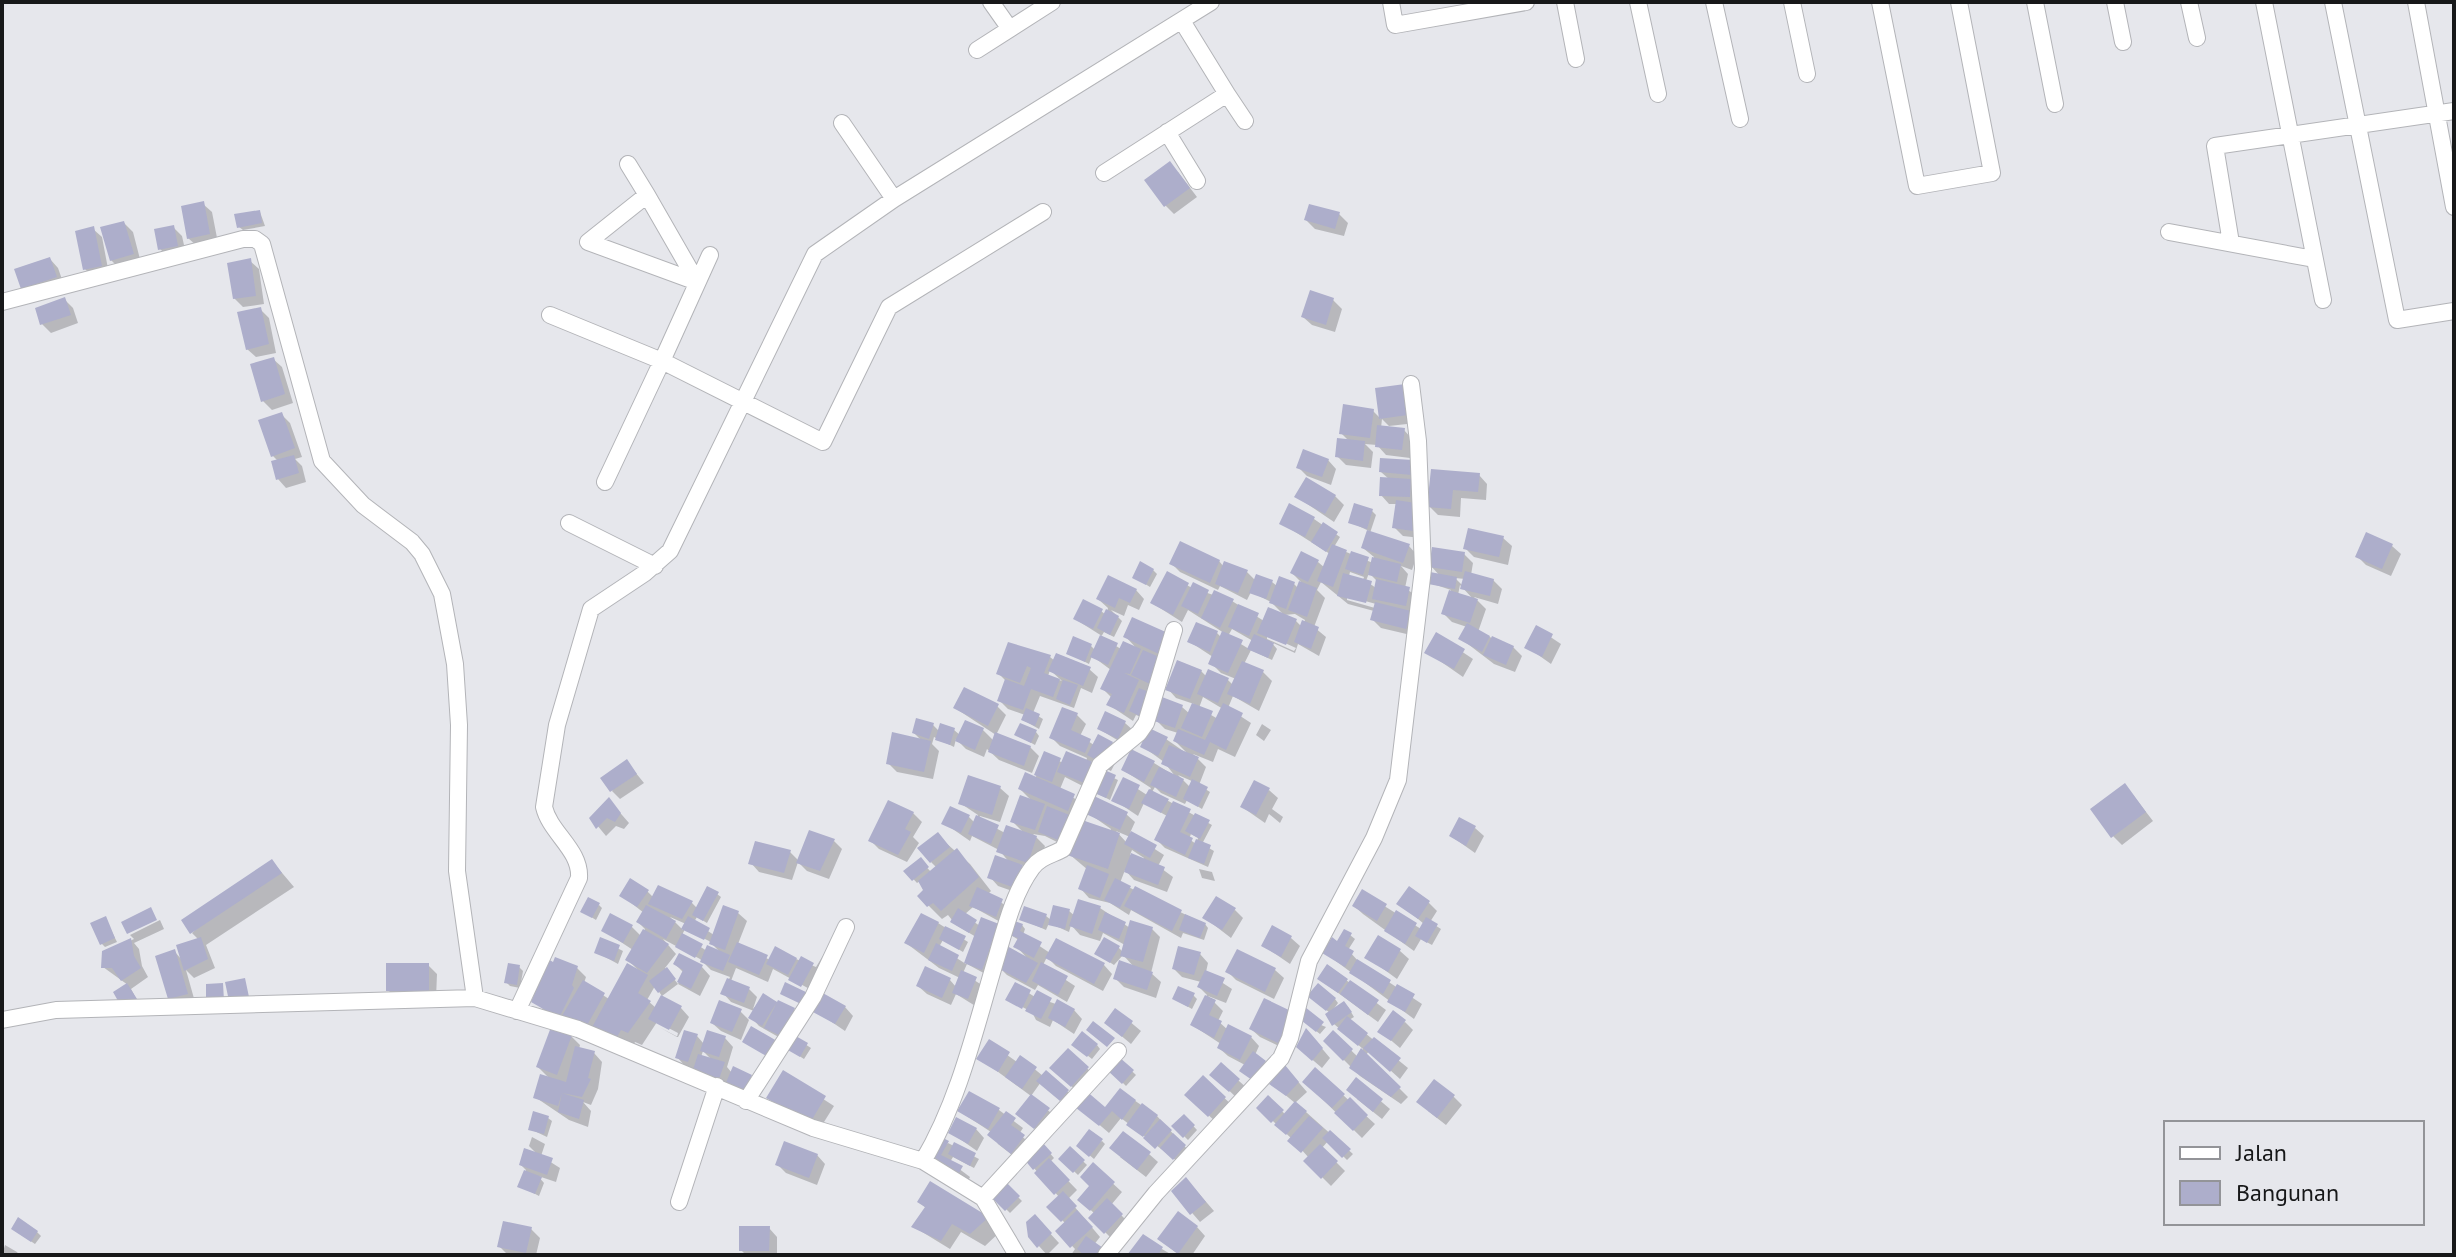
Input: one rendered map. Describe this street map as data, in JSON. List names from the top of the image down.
{
  "legend": ["Jalan", "Bangunan"]
}
